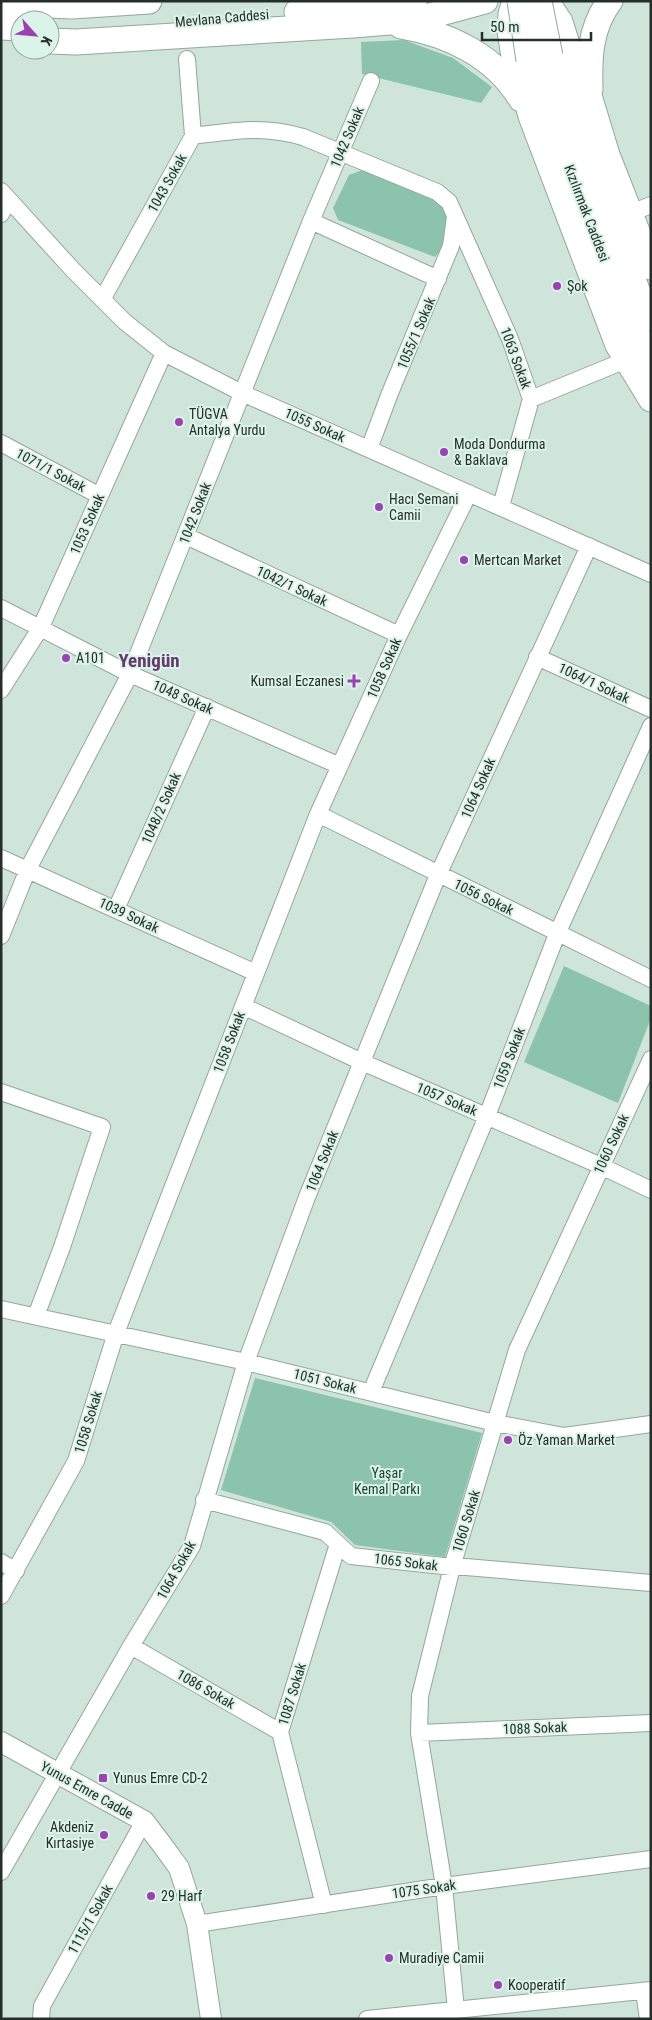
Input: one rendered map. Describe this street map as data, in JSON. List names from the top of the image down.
{
  "streets": {
    "main road": ["Mevlana Caddesi", "Kızılırmak Caddesi"],
    "street": [
      "1042 Sokak",
      "1043 Sokak",
      "1055/1 Sokak",
      "1063 Sokak",
      "1055 Sokak",
      "1071/1 Sokak",
      "1053 Sokak",
      "1042/1 Sokak",
      "1058 Sokak",
      "1064/1 Sokak",
      "1048 Sokak",
      "1064 Sokak",
      "1048/2 Sokak",
      "1056 Sokak",
      "1039 Sokak",
      "1059 Sokak",
      "1057 Sokak",
      "1060 Sokak",
      "1051 Sokak",
      "1065 Sokak",
      "1086 Sokak",
      "1087 Sokak",
      "1088 Sokak",
      "Yunus Emre Cadde",
      "1075 Sokak",
      "1115/1 Sokak"
    ]
  },
  "crossings": [
    ["1042 Sokak", "1063 Sokak"],
    ["1042 Sokak", "1055 Sokak"],
    ["1042 Sokak", "1042/1 Sokak"],
    ["1042 Sokak", "1048 Sokak"],
    ["1042 Sokak", "1039 Sokak"],
    ["1043 Sokak", "1063 Sokak"],
    ["1043 Sokak", "1055 Sokak"],
    ["1055/1 Sokak", "1063 Sokak"],
    ["1055/1 Sokak", "1055 Sokak"],
    ["1063 Sokak", "1055 Sokak"],
    ["1055 Sokak", "1053 Sokak"],
    ["1055 Sokak", "1058 Sokak"],
    ["1055 Sokak", "1064 Sokak"],
    ["1071/1 Sokak", "1053 Sokak"],
    ["1053 Sokak", "1048 Sokak"],
    ["1042/1 Sokak", "1058 Sokak"],
    ["1058 Sokak", "1048 Sokak"],
    ["1058 Sokak", "1056 Sokak"],
    ["1058 Sokak", "1039 Sokak"],
    ["1058 Sokak", "1057 Sokak"],
    ["1058 Sokak", "1051 Sokak"],
    ["1064/1 Sokak", "1064 Sokak"],
    ["1048 Sokak", "1048/2 Sokak"],
    ["1064 Sokak", "1056 Sokak"],
    ["1064 Sokak", "1057 Sokak"],
    ["1064 Sokak", "1051 Sokak"],
    ["1064 Sokak", "1065 Sokak"],
    ["1064 Sokak", "1086 Sokak"],
    ["1064 Sokak", "Yunus Emre Cadde"],
    ["1048/2 Sokak", "1039 Sokak"],
    ["1056 Sokak", "1059 Sokak"],
    ["1059 Sokak", "1057 Sokak"],
    ["1059 Sokak", "1051 Sokak"],
    ["1057 Sokak", "1060 Sokak"],
    ["1060 Sokak", "1051 Sokak"],
    ["1060 Sokak", "1065 Sokak"],
    ["1060 Sokak", "1088 Sokak"],
    ["1060 Sokak", "1075 Sokak"],
    ["1065 Sokak", "1087 Sokak"],
    ["1086 Sokak", "1087 Sokak"],
    ["1087 Sokak", "1075 Sokak"],
    ["Yunus Emre Cadde", "1075 Sokak"],
    ["Yunus Emre Cadde", "1115/1 Sokak"]
  ],
  "districts": ["Yenigün"],
  "parks": ["Yaşar Kemal Parkı"],
  "places": {
    "other": [
      "Şok",
      "TÜGVA Antalya Yurdu",
      "Moda Dondurma & Baklava",
      "Hacı Semani Camii",
      "Mertcan Market",
      "A101",
      "Öz Yaman Market",
      "Akdeniz Kırtasiye",
      "29 Harf",
      "Muradiye Camii",
      "Kooperatif"
    ],
    "health": ["Kumsal Eczanesi"],
    "transit": ["Yunus Emre CD-2"]
  },
  "scale_bar": "50 m",
  "north": "bottom right"
}
